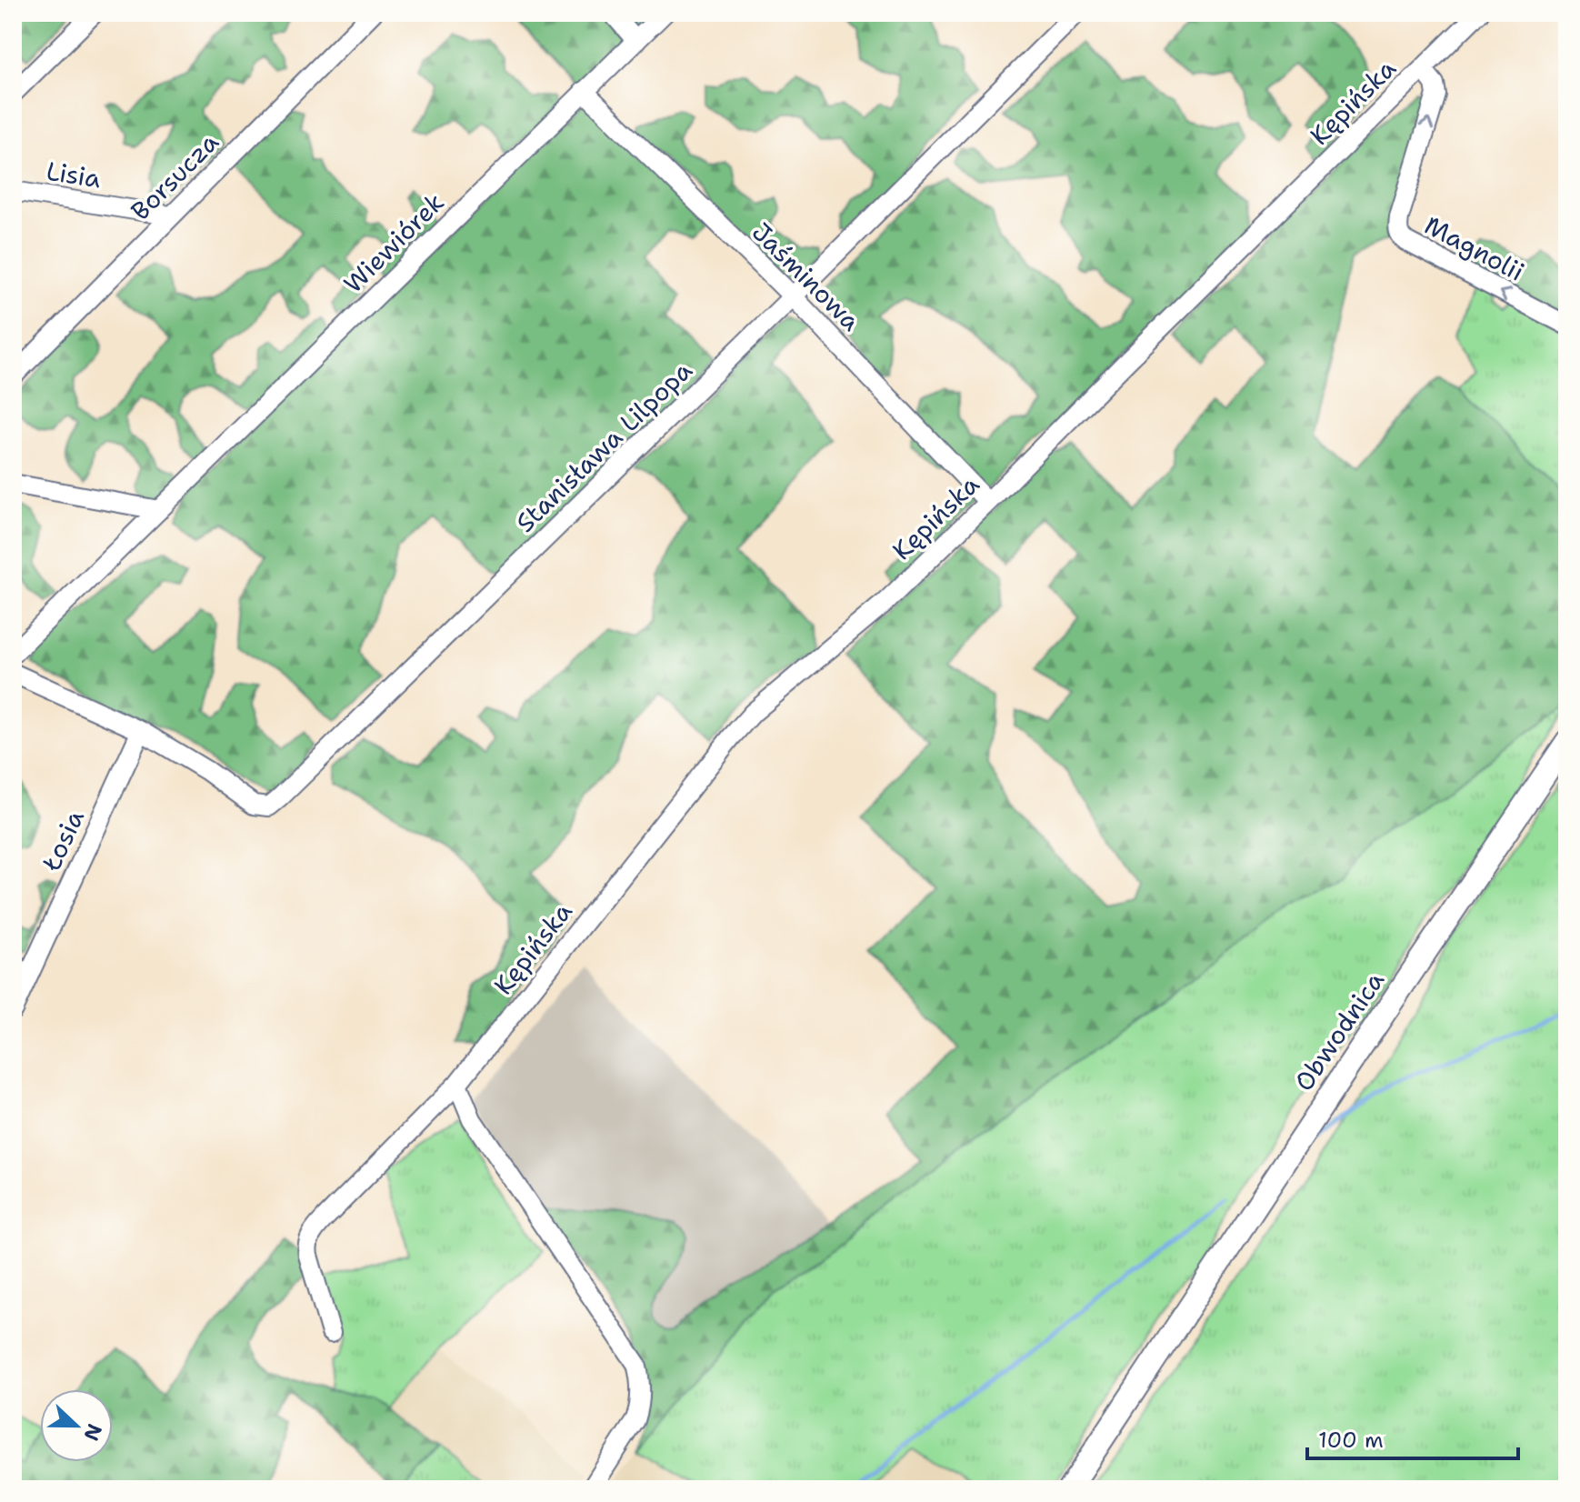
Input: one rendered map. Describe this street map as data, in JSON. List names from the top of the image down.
{
  "streets": {
    "main road": ["Obwodnica"],
    "street": [
      "Kępińska",
      "Lisia",
      "Borsucza",
      "Wiewiórek",
      "Magnolii",
      "Jaśminowa",
      "Stanisława Lilpopa",
      "Łosia"
    ]
  },
  "crossings": [
    ["Kępińska", "Magnolii"],
    ["Kępińska", "Jaśminowa"],
    ["Lisia", "Borsucza"],
    ["Wiewiórek", "Jaśminowa"],
    ["Jaśminowa", "Stanisława Lilpopa"],
    ["Stanisława Lilpopa", "Łosia"]
  ],
  "one_way": ["Magnolii"],
  "scale_bar": "100 m",
  "north": "right"
}
